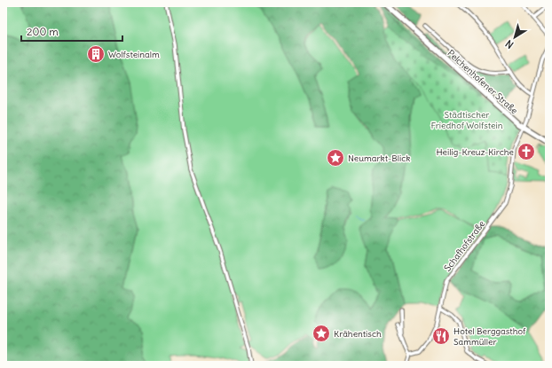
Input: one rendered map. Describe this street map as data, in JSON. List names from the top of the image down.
{
  "streets": {
    "main road": ["Pelchenhofener Straße"],
    "street": ["Schafhofstraße"]
  },
  "crossings": [
    ["Pelchenhofener Straße", "Schafhofstraße"]
  ],
  "parks": ["Städtischer Friedhof Wolfstein"],
  "places": {
    "building": ["Wolfsteinalm"],
    "church": ["Heilig-Kreuz-Kirche"],
    "place": ["Neumarkt-Blick", "Krähentisch"],
    "restaurant": ["Hotel Berggasthof Sammüller"]
  },
  "scale_bar": "200 m",
  "north": "bottom left"
}
